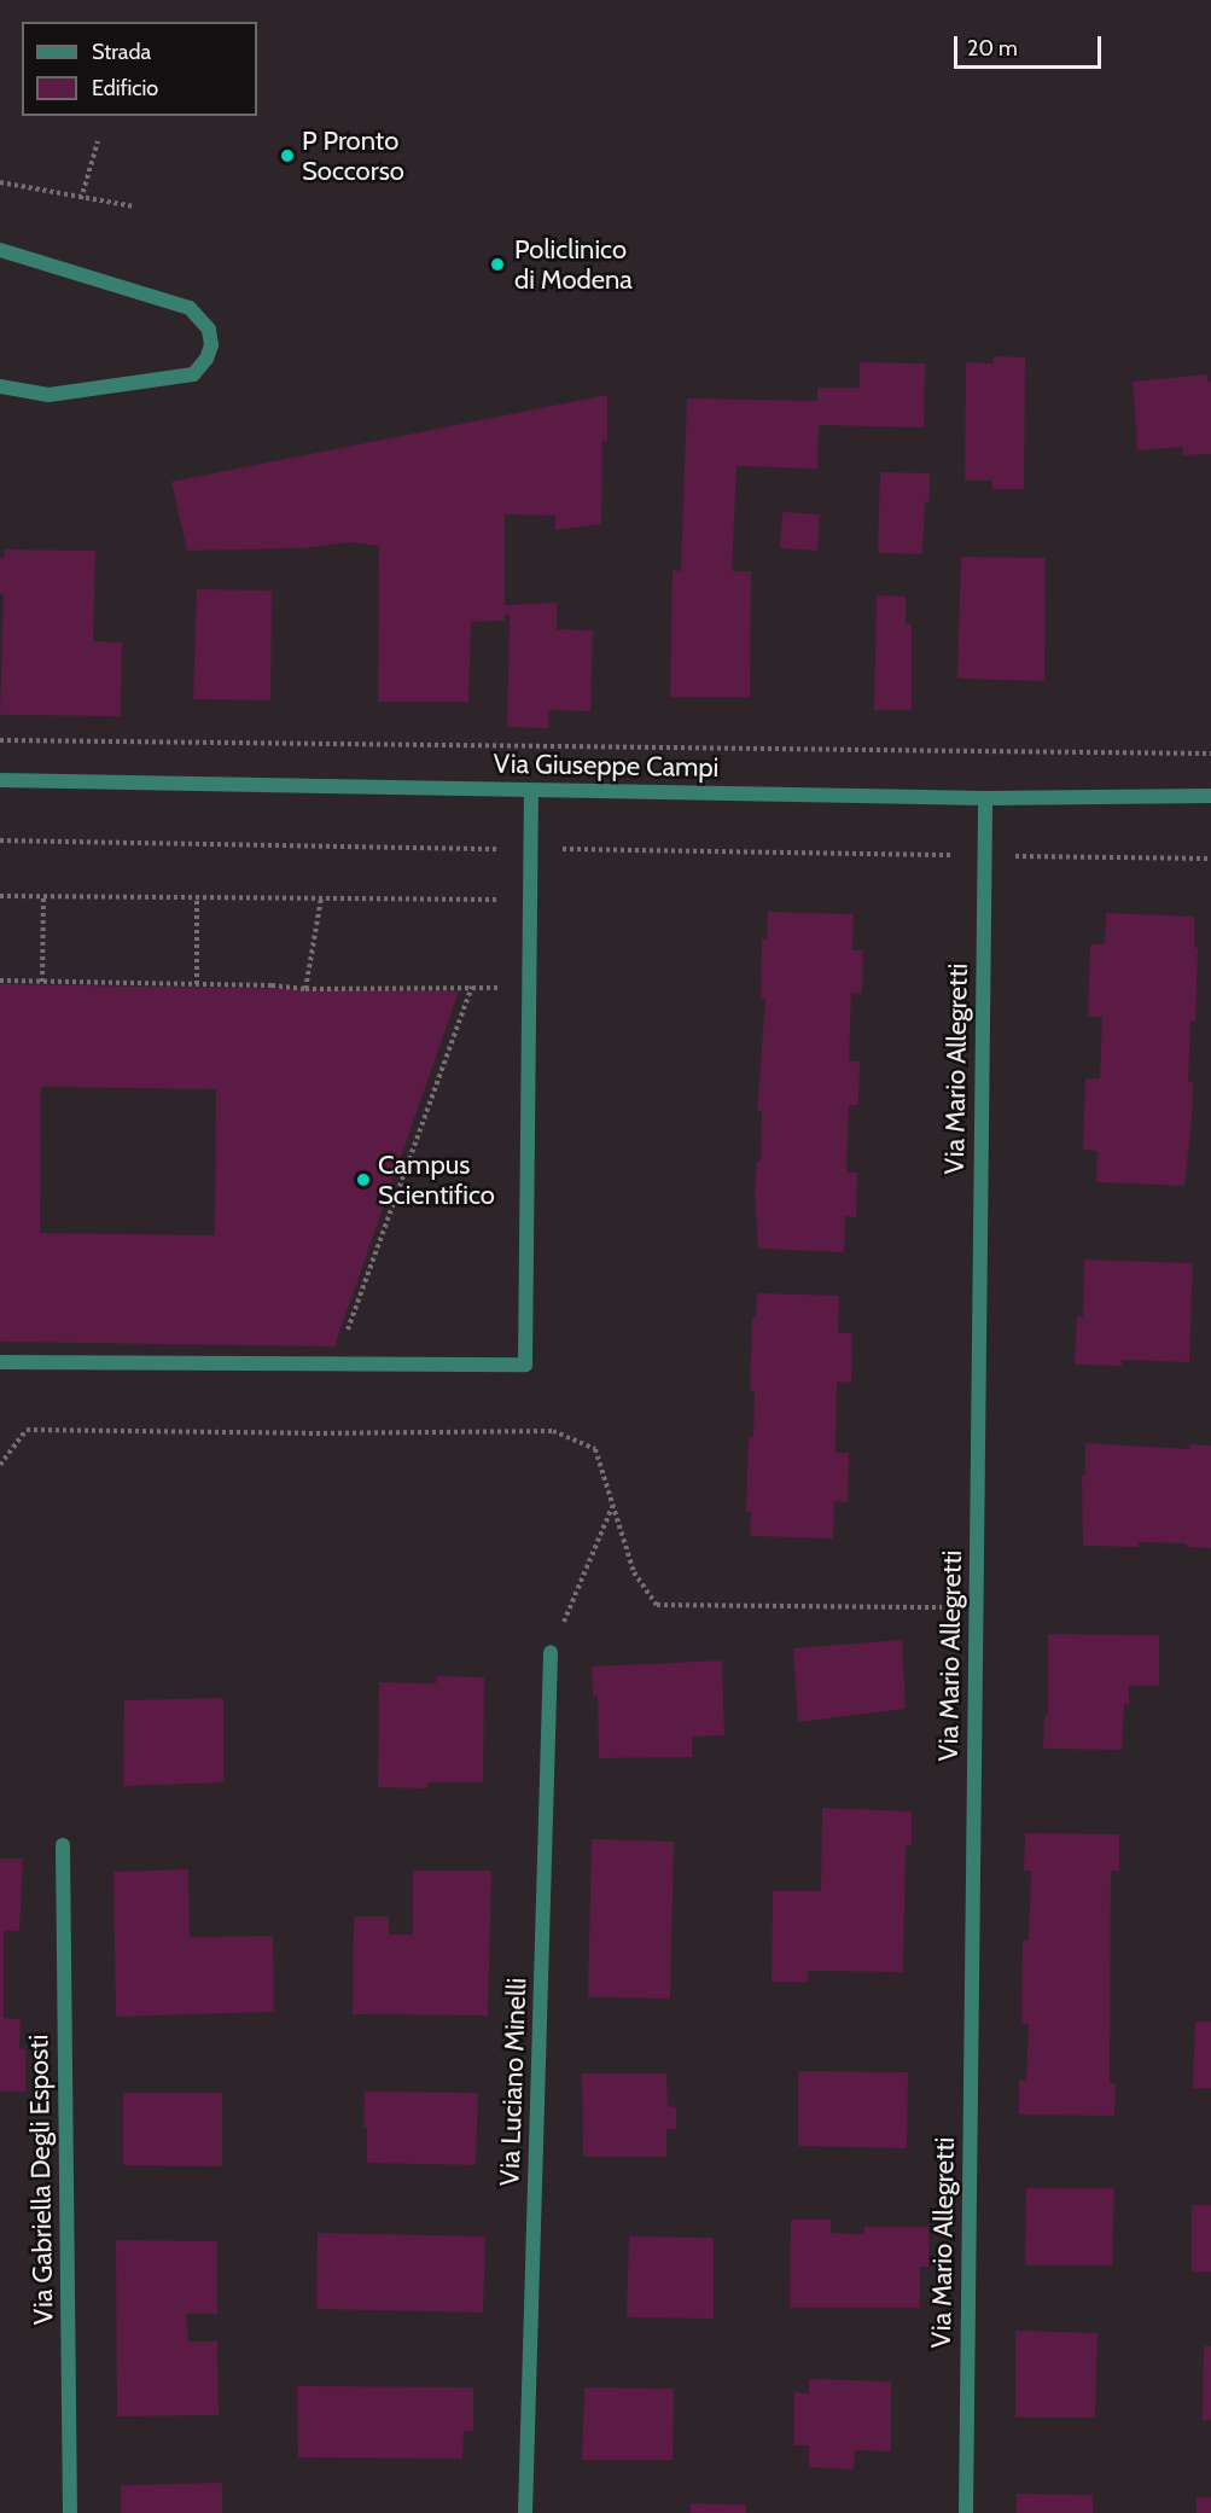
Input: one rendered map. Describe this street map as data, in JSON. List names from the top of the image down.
{
  "streets": {
    "street": [
      "Via Giuseppe Campi",
      "Via Mario Allegretti",
      "Via Luciano Minelli",
      "Via Gabriella Degli Esposti"
    ]
  },
  "crossings": [
    ["Via Giuseppe Campi", "Via Mario Allegretti"]
  ],
  "places": ["P Pronto Soccorso", "Policlinico di Modena", "Campus Scientifico"],
  "legend": ["Strada", "Edificio"],
  "scale_bar": "20 m"
}
